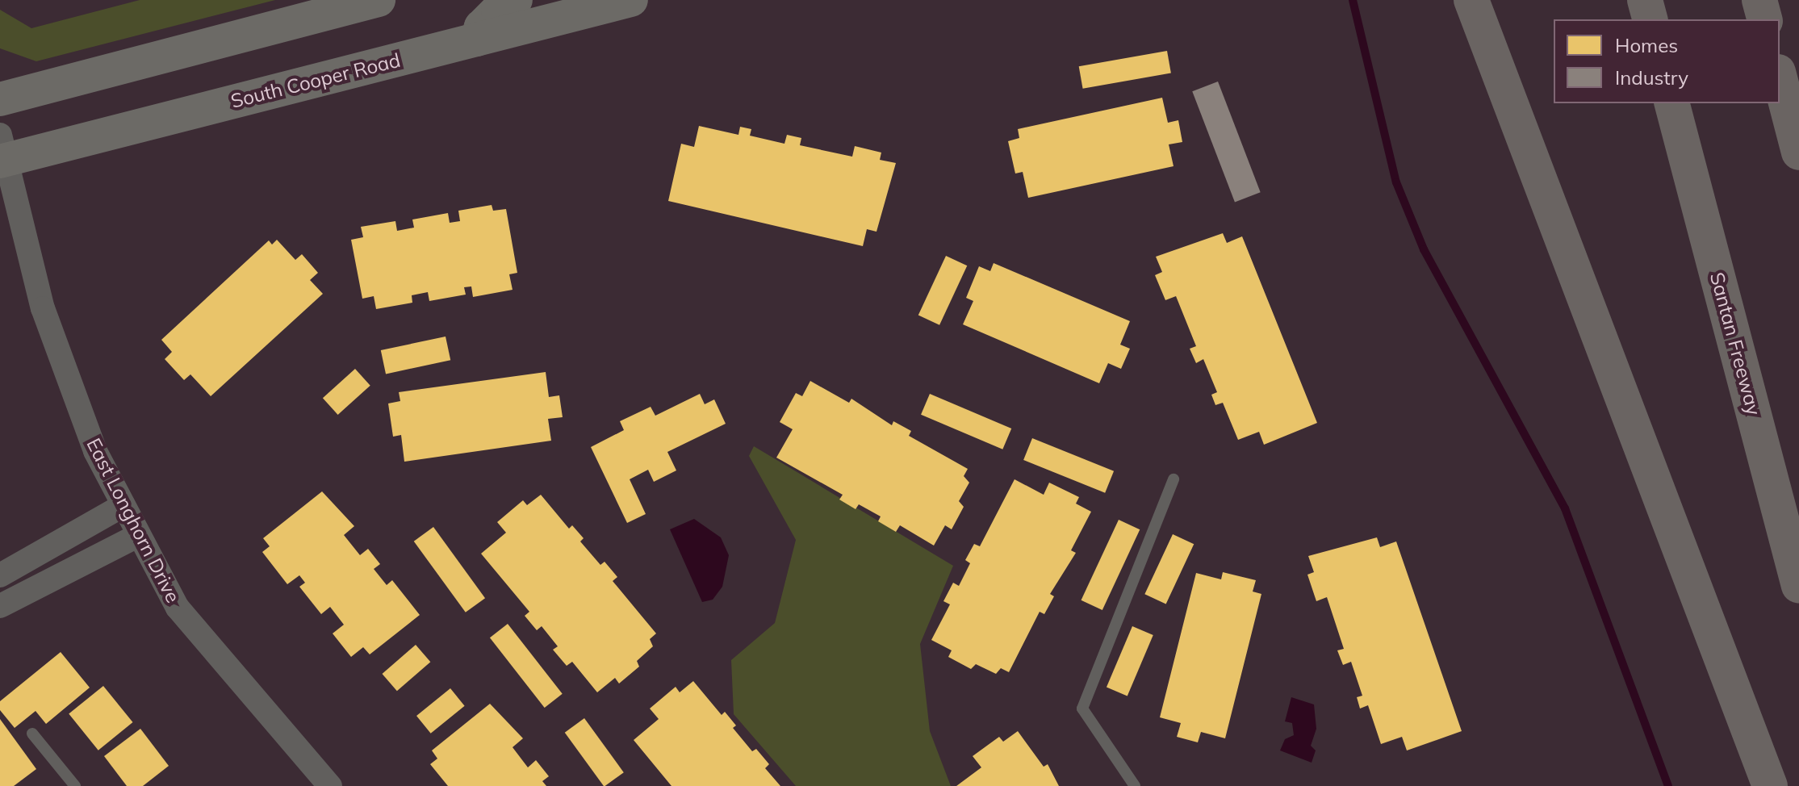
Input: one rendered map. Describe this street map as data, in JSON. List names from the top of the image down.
{
  "streets": {
    "highway": ["Santan Freeway"],
    "main road": ["South Cooper Road"],
    "street": ["East Longhorn Drive"]
  },
  "crossings": [
    ["South Cooper Road", "East Longhorn Drive"]
  ],
  "legend": ["Homes", "Industry"]
}
